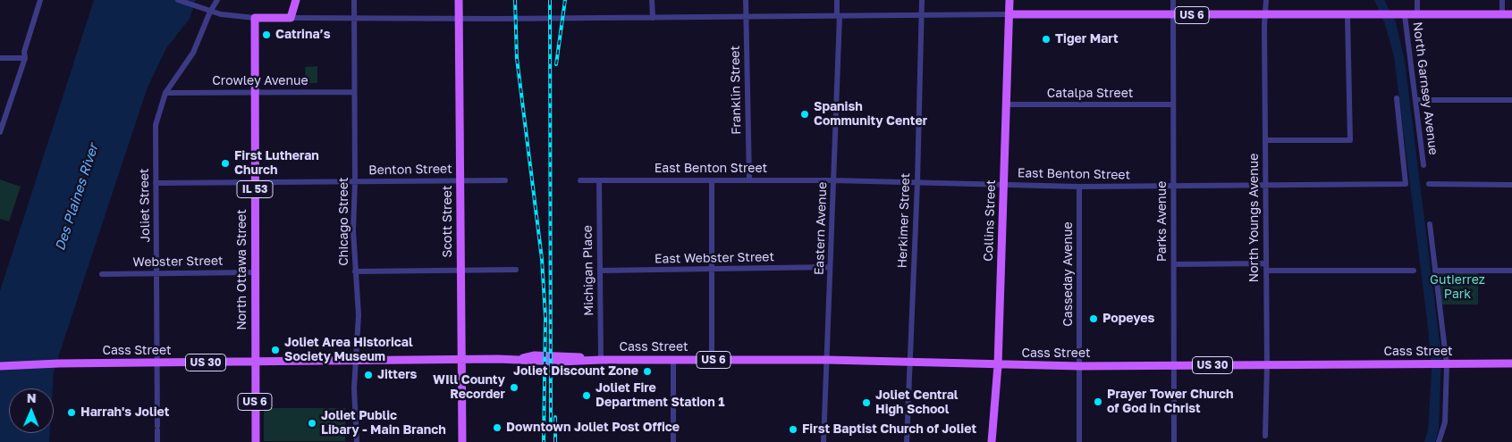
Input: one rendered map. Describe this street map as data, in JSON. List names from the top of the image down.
{
  "streets": {
    "main road": [
      "US 6",
      "IL 53",
      "Collins Street",
      "Scott Street",
      "North Ottawa Street",
      "Cass Street",
      "US 30"
    ],
    "street": [
      "Crowley Avenue",
      "North Garnsey Avenue",
      "Franklin Street",
      "Catalpa Street",
      "East Benton Street",
      "Benton Street",
      "Joliet Street",
      "North Youngs Avenue",
      "Herkimer Street",
      "Chicago Street",
      "Parks Avenue",
      "Eastern Avenue",
      "East Webster Street",
      "Webster Street",
      "Michigan Place",
      "Casseday Avenue"
    ]
  },
  "crossings": [
    ["US 6", "North Garnsey Avenue"],
    ["US 6", "North Youngs Avenue"],
    ["US 6", "Collins Street"],
    ["US 6", "Parks Avenue"],
    ["US 6", "North Ottawa Street"],
    ["US 6", "Cass Street"],
    ["Crowley Avenue", "Joliet Street"],
    ["Crowley Avenue", "Chicago Street"],
    ["Crowley Avenue", "North Ottawa Street"],
    ["Franklin Street", "East Benton Street"],
    ["Catalpa Street", "Collins Street"],
    ["Catalpa Street", "Parks Avenue"],
    ["East Benton Street", "North Youngs Avenue"],
    ["East Benton Street", "Herkimer Street"],
    ["East Benton Street", "Collins Street"],
    ["East Benton Street", "Parks Avenue"],
    ["East Benton Street", "Eastern Avenue"],
    ["East Benton Street", "Michigan Place"],
    ["East Benton Street", "Casseday Avenue"],
    ["Benton Street", "Joliet Street"],
    ["Benton Street", "Chicago Street"],
    ["Benton Street", "Scott Street"],
    ["Benton Street", "North Ottawa Street"],
    ["Joliet Street", "Webster Street"],
    ["Joliet Street", "Cass Street"],
    ["North Youngs Avenue", "Cass Street"],
    ["Herkimer Street", "Cass Street"],
    ["Collins Street", "Cass Street"],
    ["Chicago Street", "Cass Street"],
    ["Scott Street", "Cass Street"],
    ["Parks Avenue", "Cass Street"],
    ["Eastern Avenue", "East Webster Street"],
    ["Eastern Avenue", "Cass Street"],
    ["East Webster Street", "Michigan Place"],
    ["Webster Street", "North Ottawa Street"],
    ["North Ottawa Street", "Cass Street"],
    ["Michigan Place", "Cass Street"],
    ["Casseday Avenue", "Cass Street"]
  ],
  "water": ["Des Plaines River"],
  "parks": ["Gutierrez Park"],
  "places": [
    "Catrina’s",
    "Tiger Mart",
    "Spanish Community Center",
    "First Lutheran Church",
    "Popeyes",
    "Joliet Area Historical Society Museum",
    "Joliet Discount Zone",
    "Jitters",
    "WIll County Recorder",
    "Joliet Fire Department Station 1",
    "Prayer Tower Church of God in Christ",
    "Joliet Central High School",
    "Harrah's Joliet",
    "Joliet Public Libary - Main Branch",
    "Downtown Joliet Post Office",
    "First Baptist Church of Joliet"
  ],
  "north": "top"
}
